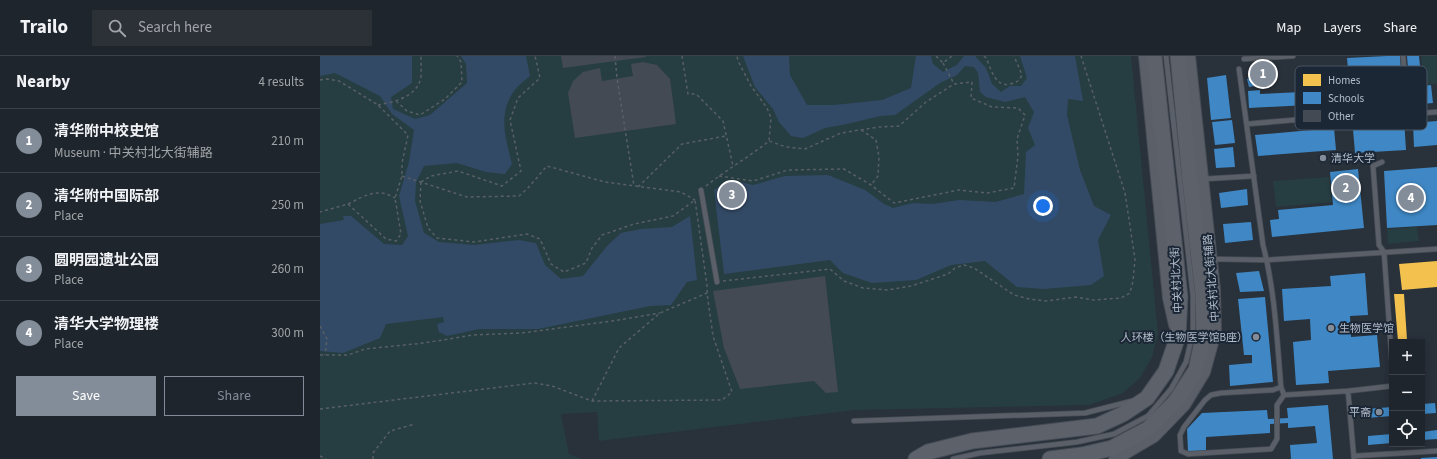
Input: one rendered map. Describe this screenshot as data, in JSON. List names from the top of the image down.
{
  "streets": {
    "main road": ["中关村北大街"],
    "street": ["中关村北大街辅路"]
  },
  "crossings": [
    ["中关村北大街辅路", "中关村北大街"]
  ],
  "places": [
    "清华大学",
    "生物医学馆",
    "人环楼（生物医学馆B座）",
    "平斋"
  ],
  "legend": ["Homes", "Schools", "Other"],
  "page": {
    "header": "Trailo",
    "search": "Search here",
    "nav": ["Map", "Layers", "Share"],
    "heading": ["Nearby", "4 results"],
    "pins": [
      "1",
      "2",
      "3",
      "4"
    ],
    "list": [
      {
        "mark": "1",
        "name": "清华附中校史馆",
        "note": "Museum · 中关村北大街辅路",
        "value": "210 m"
      },
      {
        "mark": "2",
        "name": "清华附中国际部",
        "note": "Place",
        "value": "250 m"
      },
      {
        "mark": "3",
        "name": "圆明园遗址公园",
        "note": "Place",
        "value": "260 m"
      },
      {
        "mark": "4",
        "name": "清华大学物理楼",
        "note": "Place",
        "value": "300 m"
      }
    ],
    "map_buttons": ["+", "−"],
    "buttons": ["Save", "Share"]
  }
}
